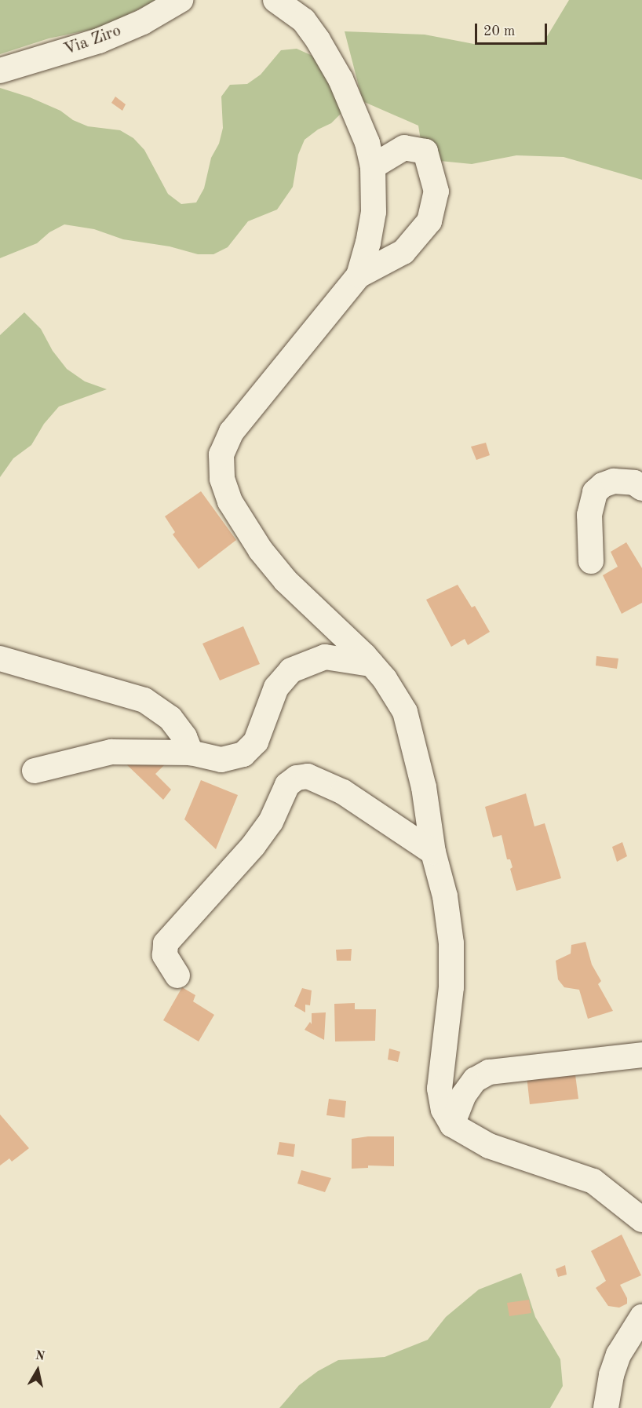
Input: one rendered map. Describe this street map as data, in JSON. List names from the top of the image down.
{
  "streets": {
    "street": ["Via Ziro"]
  },
  "scale_bar": "20 m",
  "north": "top"
}
